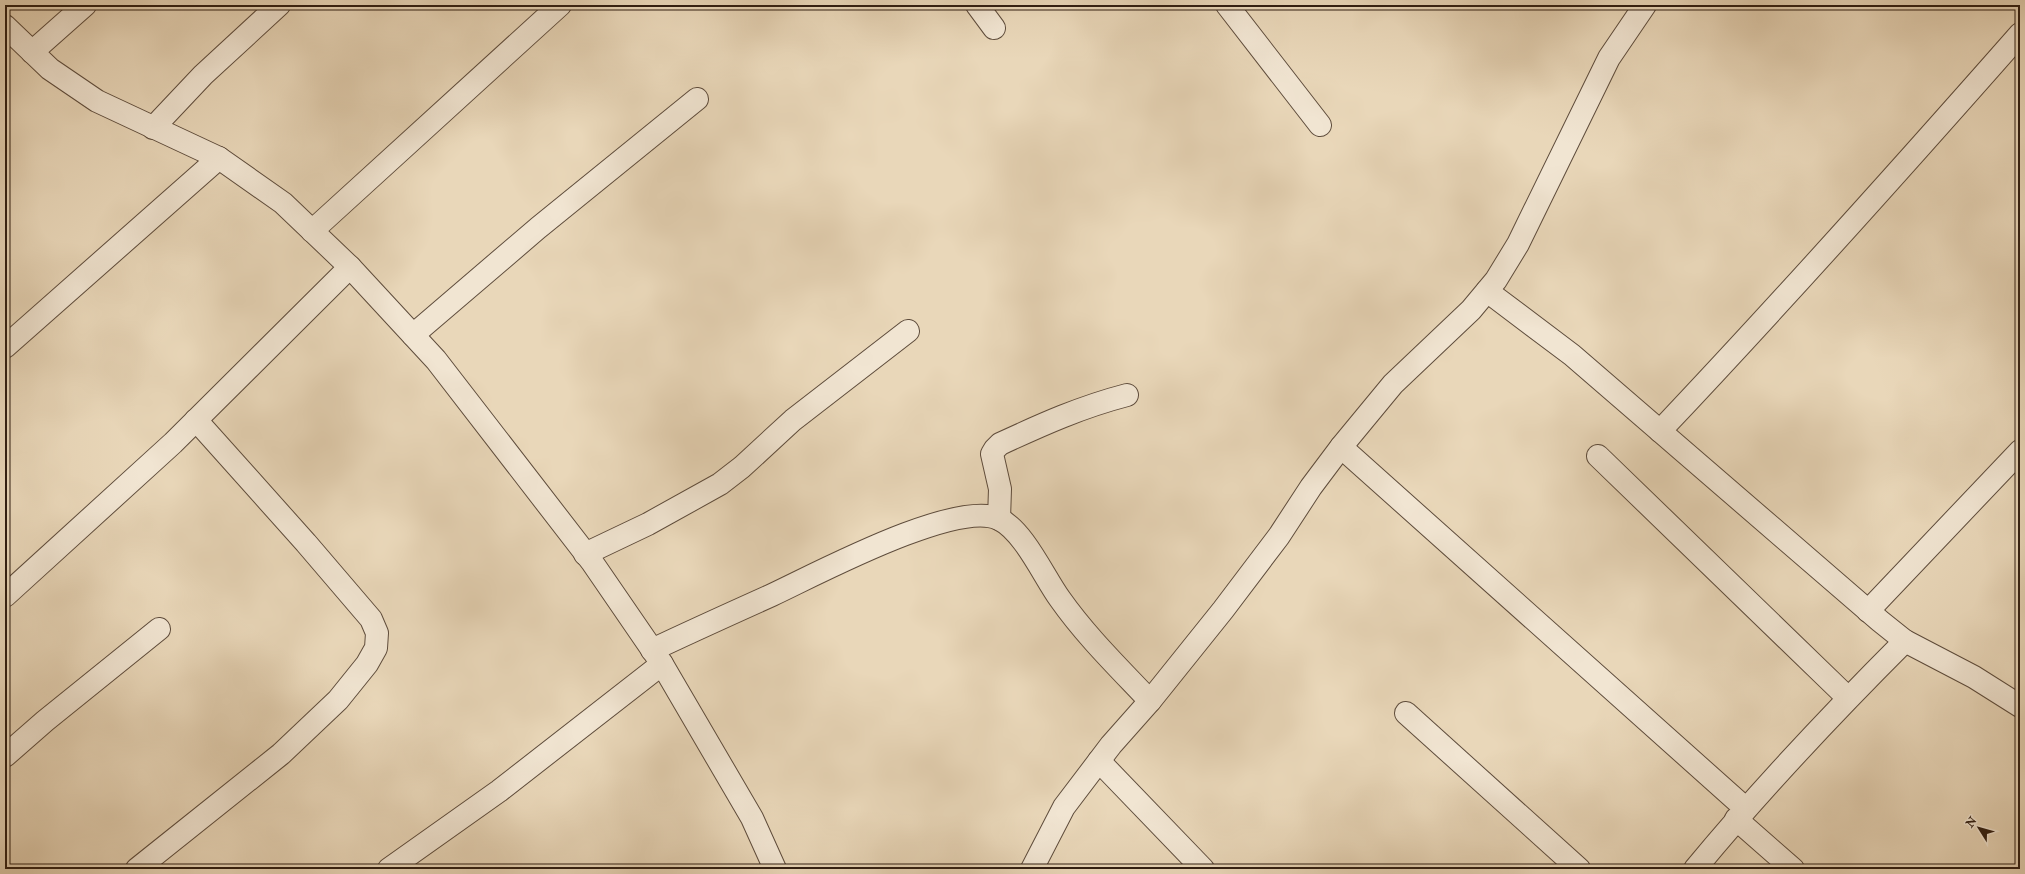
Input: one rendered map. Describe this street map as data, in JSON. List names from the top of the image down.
{
  "north": "top left"
}
